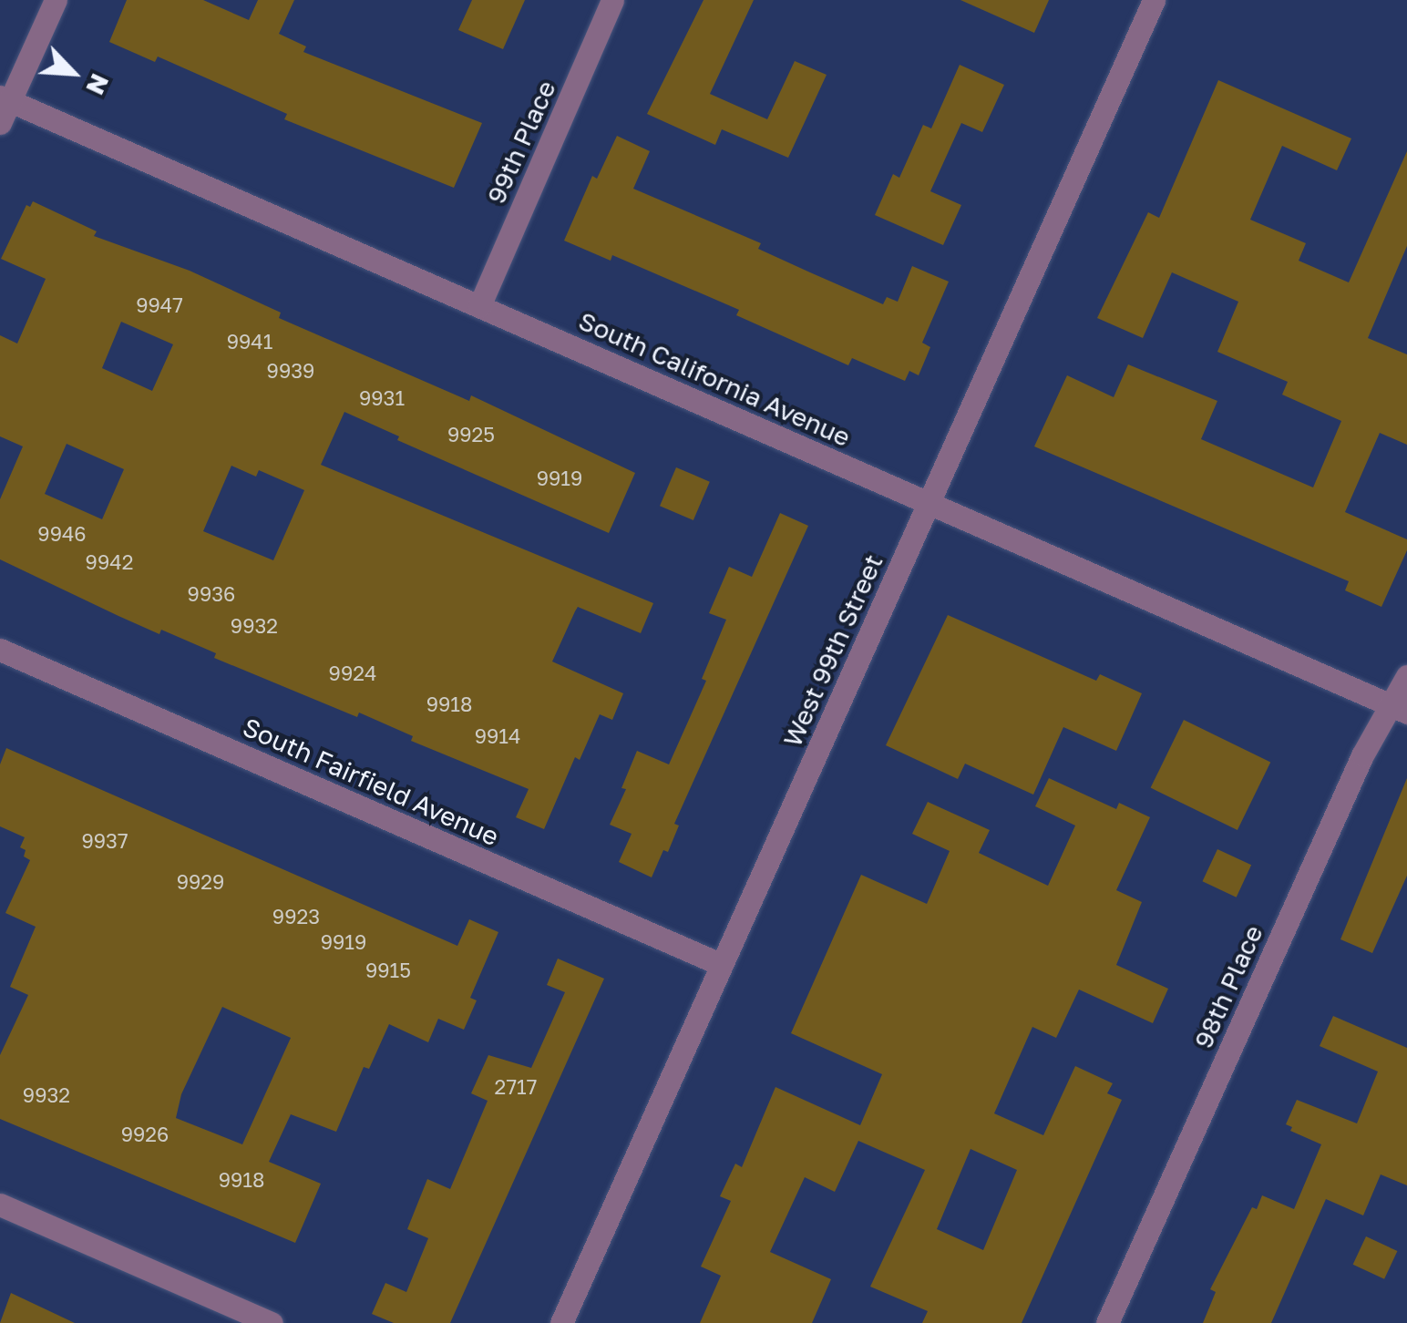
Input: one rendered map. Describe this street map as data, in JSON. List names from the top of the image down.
{
  "streets": {
    "street": [
      "99th Place",
      "South California Avenue",
      "West 99th Street",
      "South Fairfield Avenue",
      "98th Place"
    ]
  },
  "crossings": [
    ["99th Place", "South California Avenue"],
    ["South California Avenue", "West 99th Street"],
    ["South California Avenue", "98th Place"],
    ["West 99th Street", "South Fairfield Avenue"]
  ],
  "house_numbers": [
    "9947",
    "9941",
    "9939",
    "9931",
    "9925",
    "9919",
    "9946",
    "9942",
    "9936",
    "9932",
    "9924",
    "9918",
    "9914",
    "9937",
    "9929",
    "9923",
    "9919",
    "9915",
    "2717",
    "9932",
    "9926",
    "9918"
  ],
  "north": "bottom right"
}
